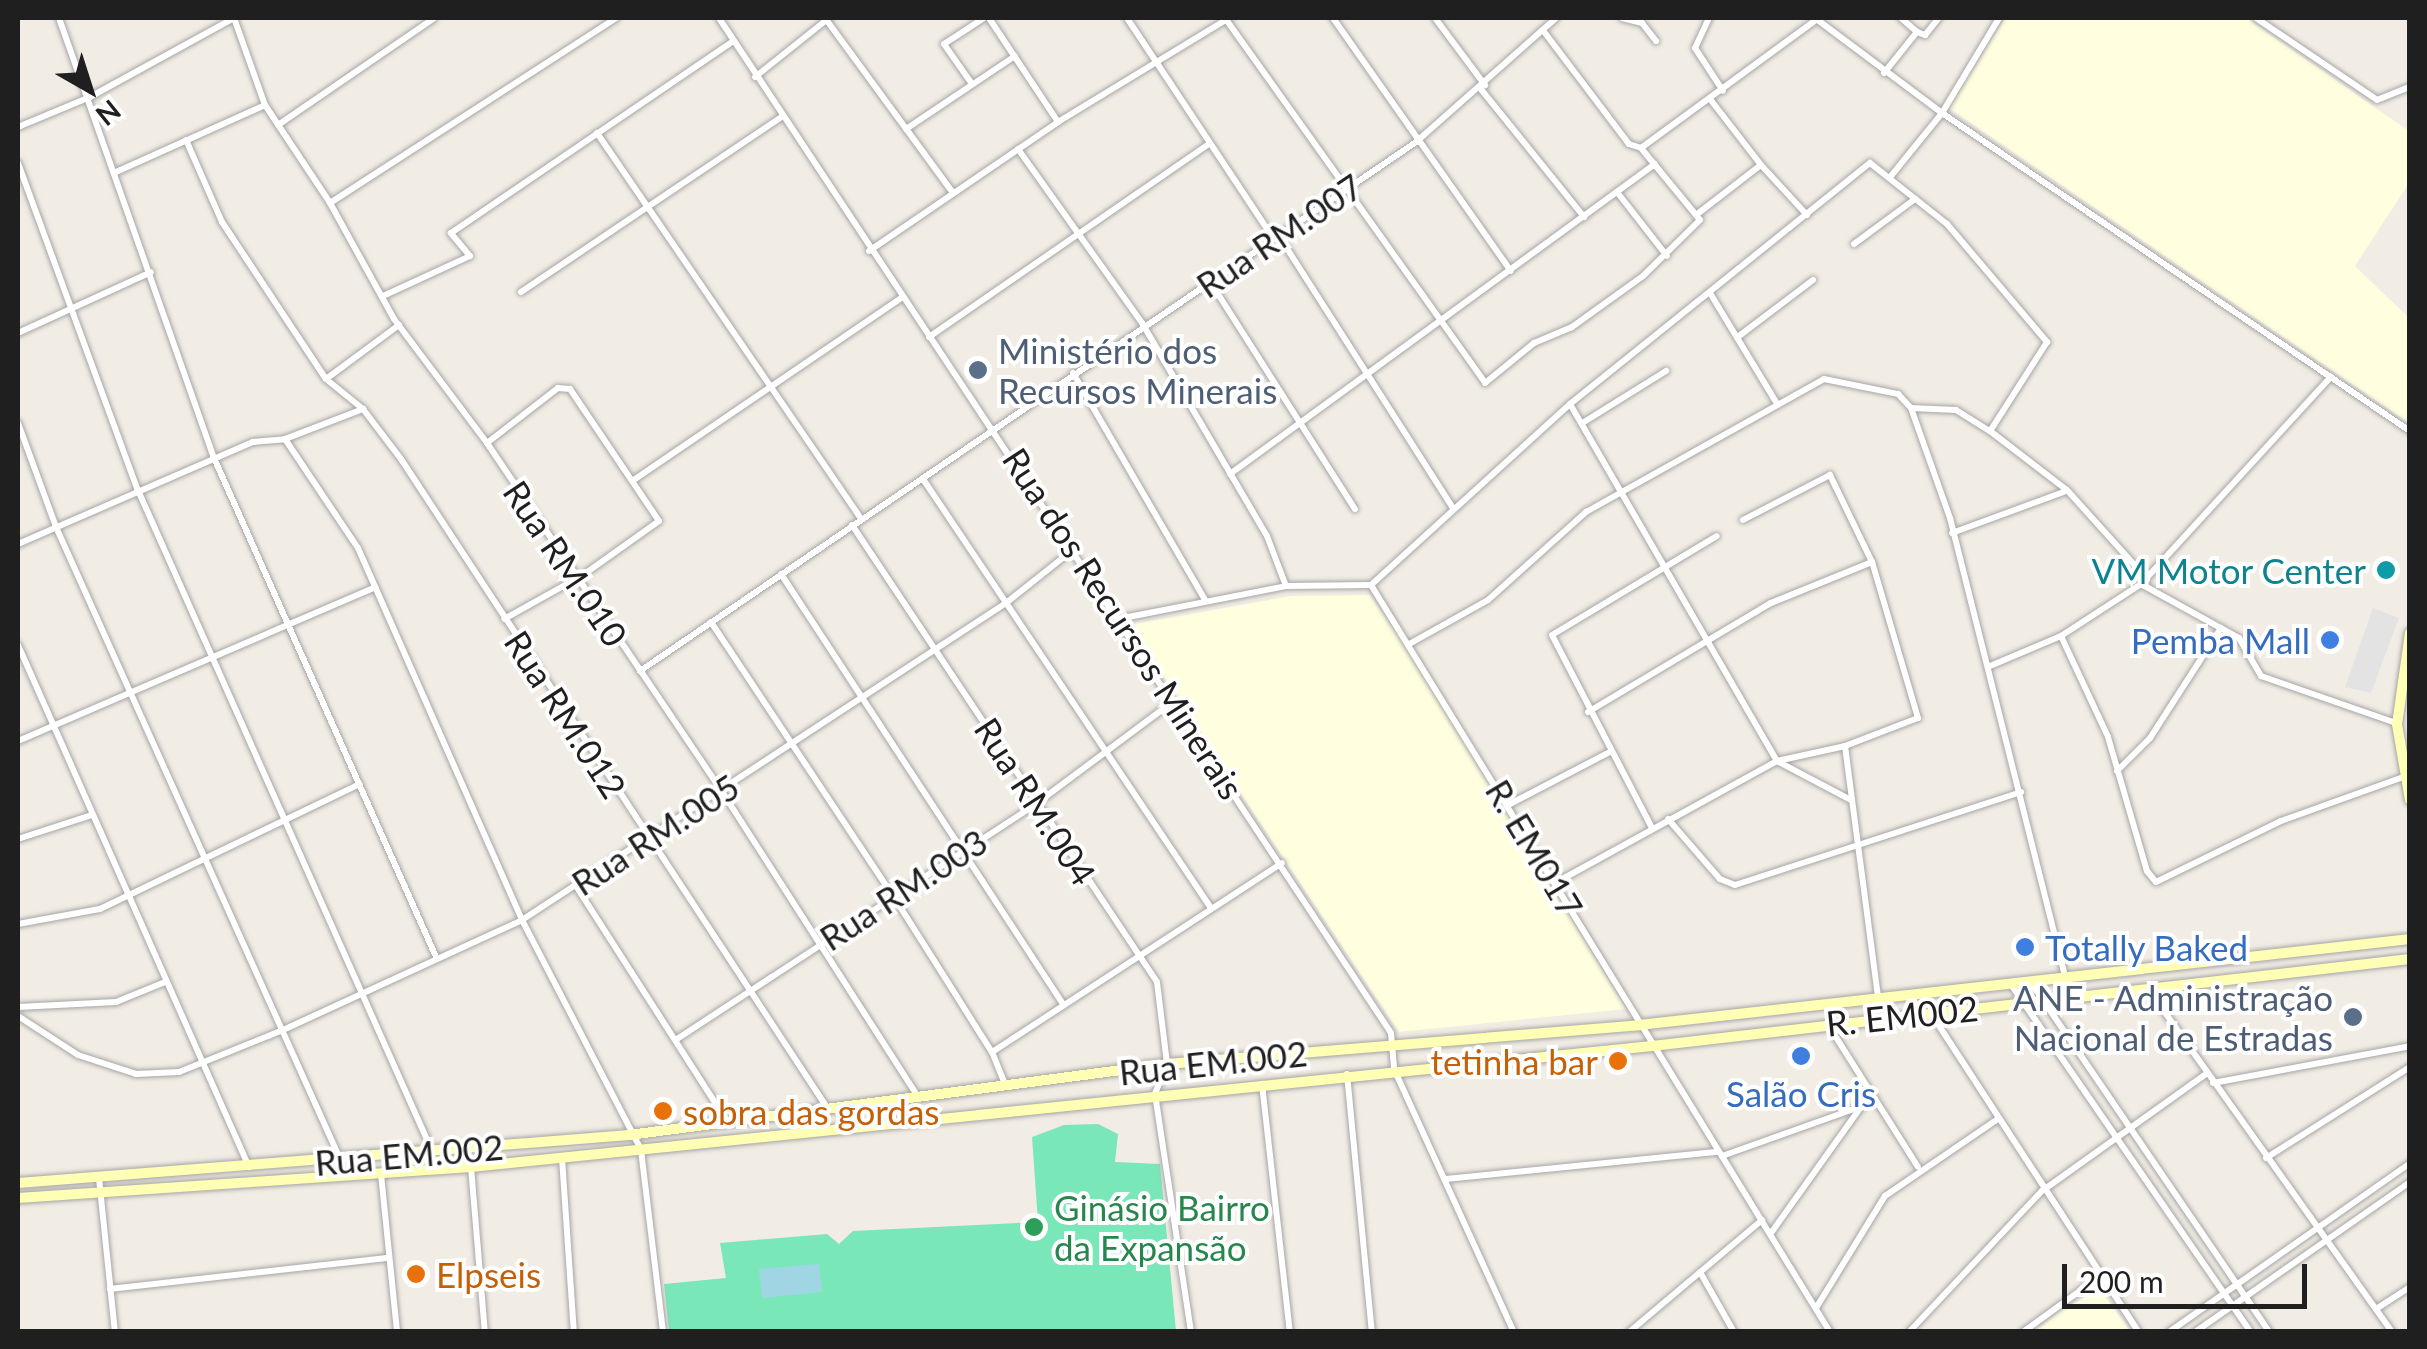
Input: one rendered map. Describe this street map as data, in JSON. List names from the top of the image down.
{
  "streets": {
    "street": [
      "Rua RM.007",
      "Rua RM.010",
      "Rua dos Recursos Minerais",
      "Rua RM.012",
      "Rua RM.004",
      "Rua RM.005",
      "R. EM017",
      "Rua RM.003",
      "R. EM002",
      "Rua EM.002"
    ]
  },
  "crossings": [
    ["Rua RM.007", "Rua RM.010"],
    ["Rua RM.007", "Rua dos Recursos Minerais"],
    ["Rua RM.007", "Rua RM.004"],
    ["Rua RM.010", "Rua RM.005"],
    ["Rua RM.010", "Rua RM.003"],
    ["Rua RM.010", "Rua EM.002"],
    ["Rua dos Recursos Minerais", "Rua RM.005"],
    ["Rua dos Recursos Minerais", "Rua RM.003"],
    ["Rua dos Recursos Minerais", "Rua EM.002"],
    ["Rua RM.012", "Rua RM.005"],
    ["Rua RM.012", "Rua RM.003"],
    ["Rua RM.012", "Rua EM.002"],
    ["Rua RM.004", "Rua RM.005"],
    ["Rua RM.004", "Rua RM.003"],
    ["Rua RM.004", "Rua EM.002"],
    ["R. EM017", "R. EM002"],
    ["R. EM017", "Rua EM.002"],
    ["R. EM002", "Rua EM.002"]
  ],
  "places": [
    "Ministério dos Recursos Minerais",
    "VM Motor Center",
    "Pemba Mall",
    "Totally Baked",
    "ANE - Administração Nacional de Estradas",
    "Salão Cris",
    "tetinha bar",
    "sobra das gordas",
    "Ginásio Bairro da Expansão",
    "Elpseis"
  ],
  "scale_bar": "200 m",
  "north": "bottom right"
}
